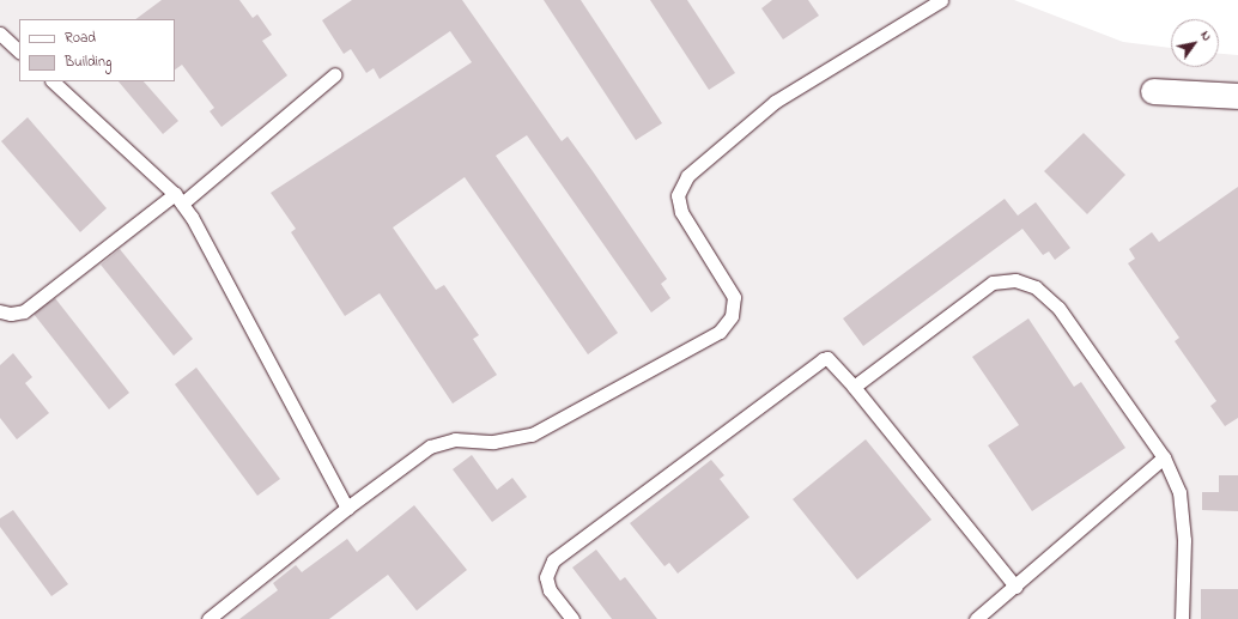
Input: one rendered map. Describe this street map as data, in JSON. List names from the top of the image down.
{
  "legend": ["Road", "Building"],
  "north": "top right"
}
